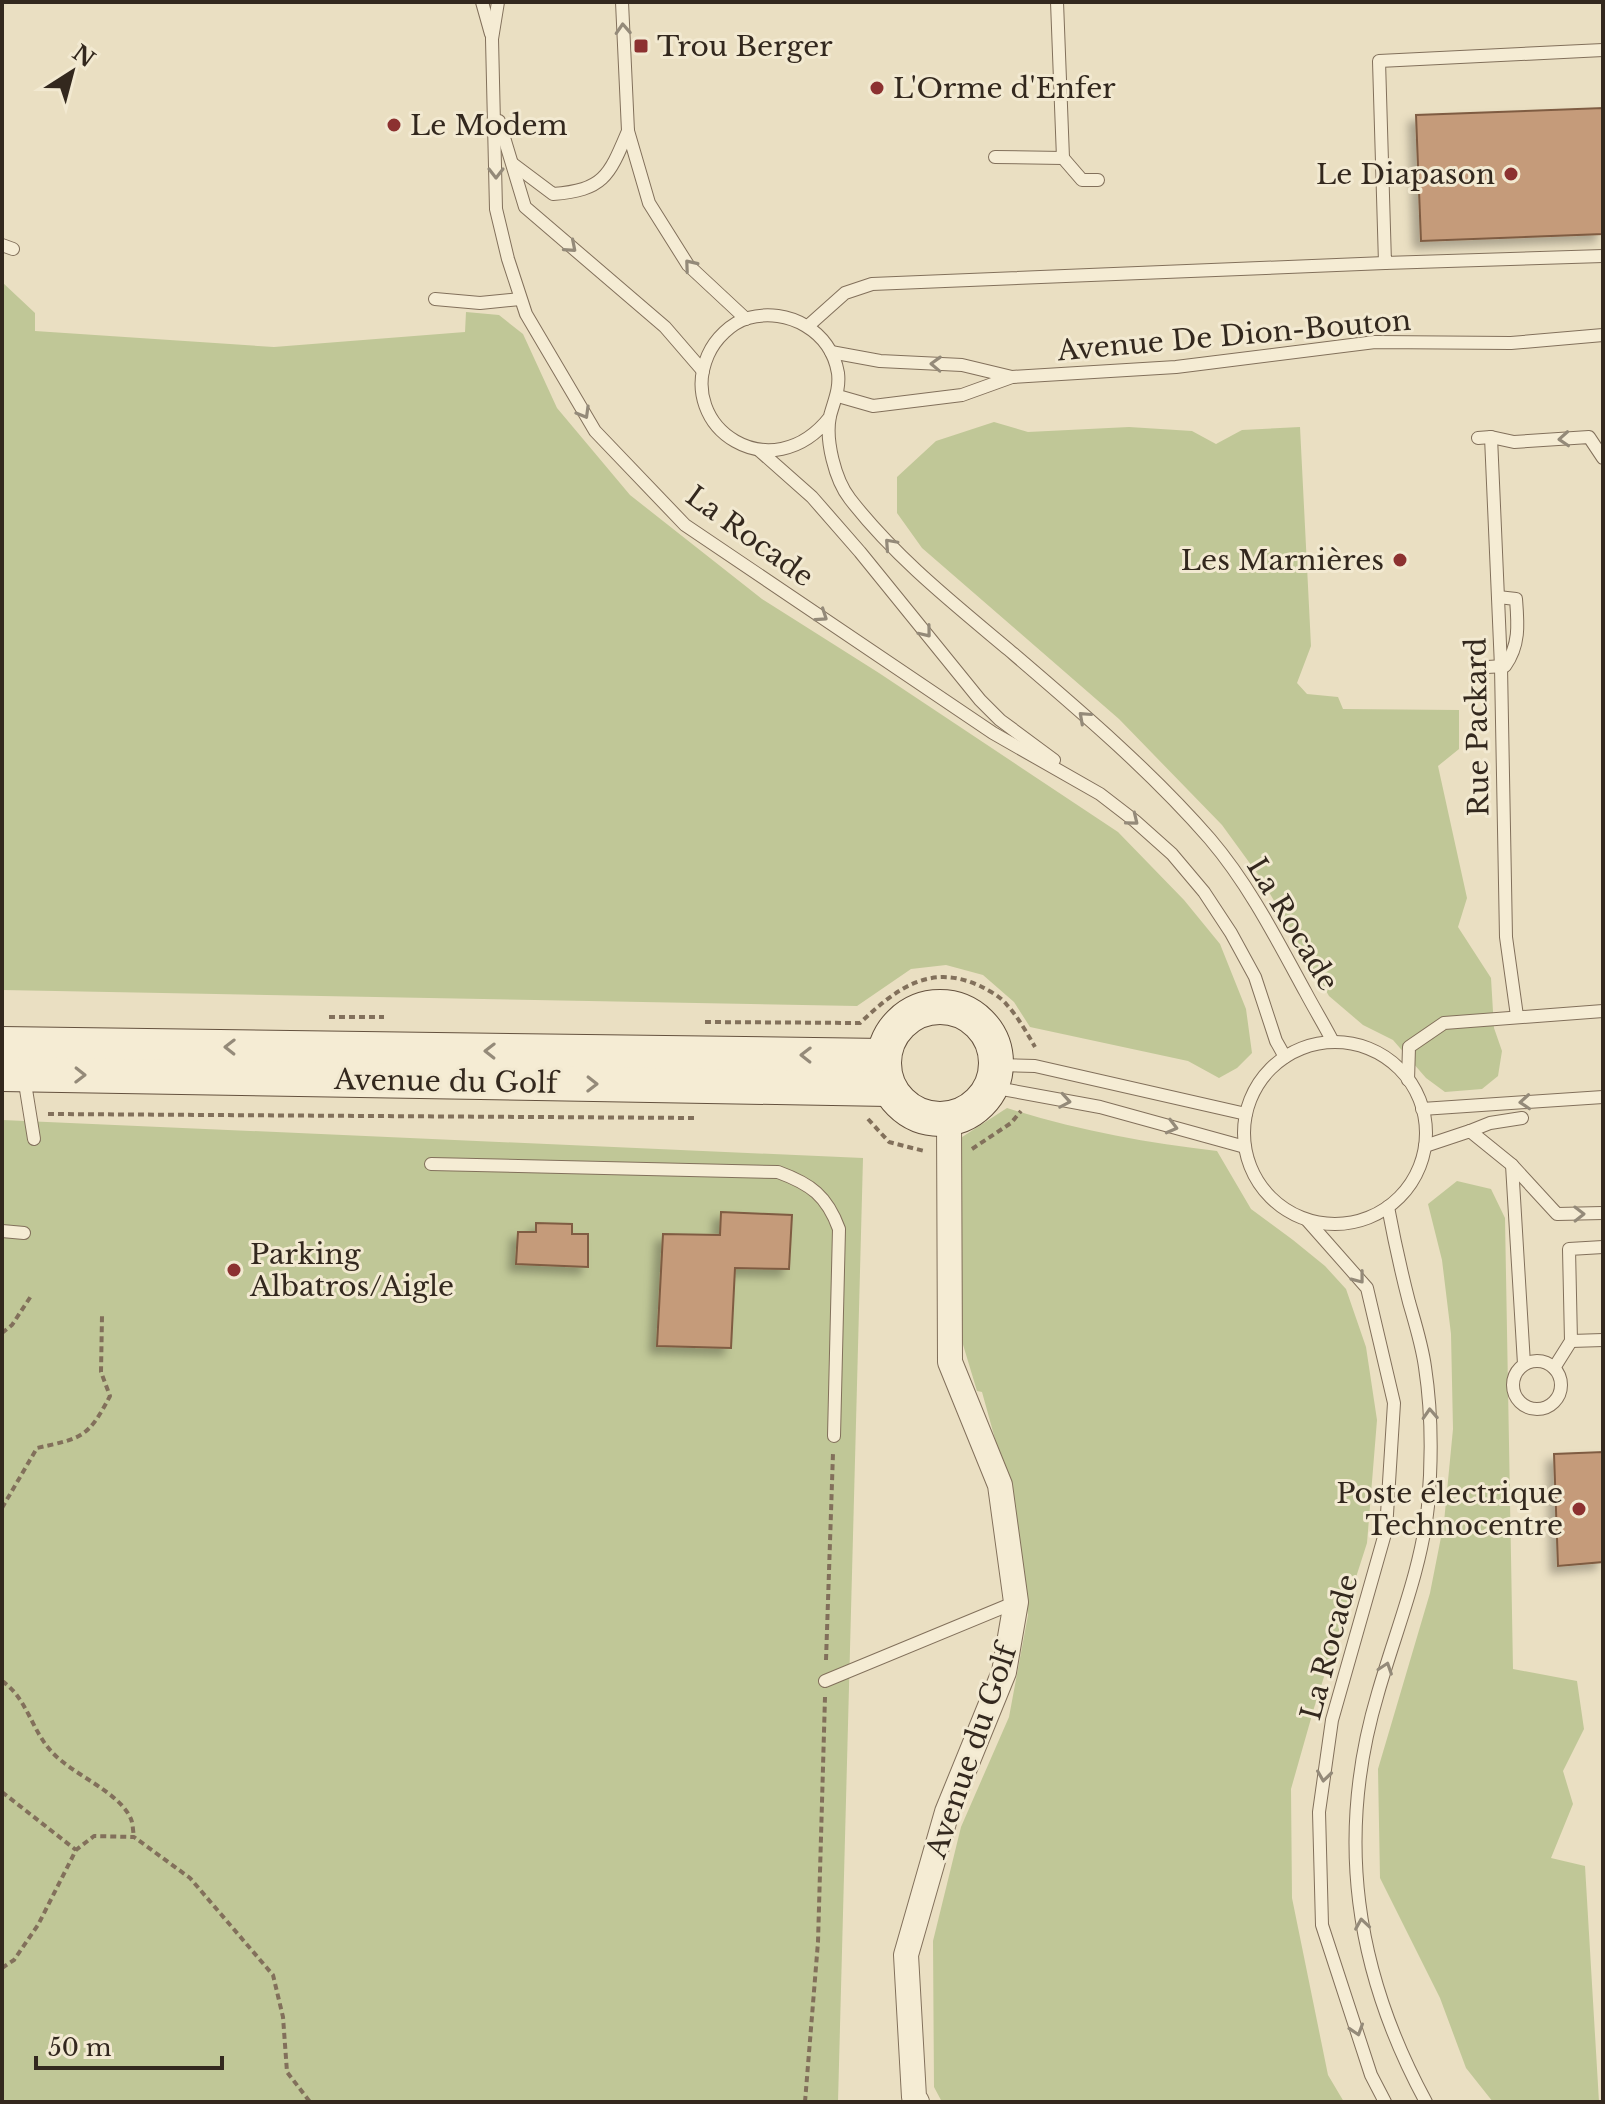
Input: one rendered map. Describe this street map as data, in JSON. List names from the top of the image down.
{
  "streets": {
    "street": ["Avenue du Golf"],
    "lane": ["Avenue De Dion-Bouton", "La Rocade", "Rue Packard"]
  },
  "crossings": [
    ["Avenue De Dion-Bouton", "La Rocade"]
  ],
  "places": {
    "transit": ["Trou Berger"],
    "other": [
      "L'Orme d'Enfer",
      "Le Modem",
      "Le Diapason",
      "Les Marnières",
      "Parking Albatros/Aigle",
      "Poste électrique Technocentre"
    ]
  },
  "scale_bar": "50 m",
  "north": "top right"
}
